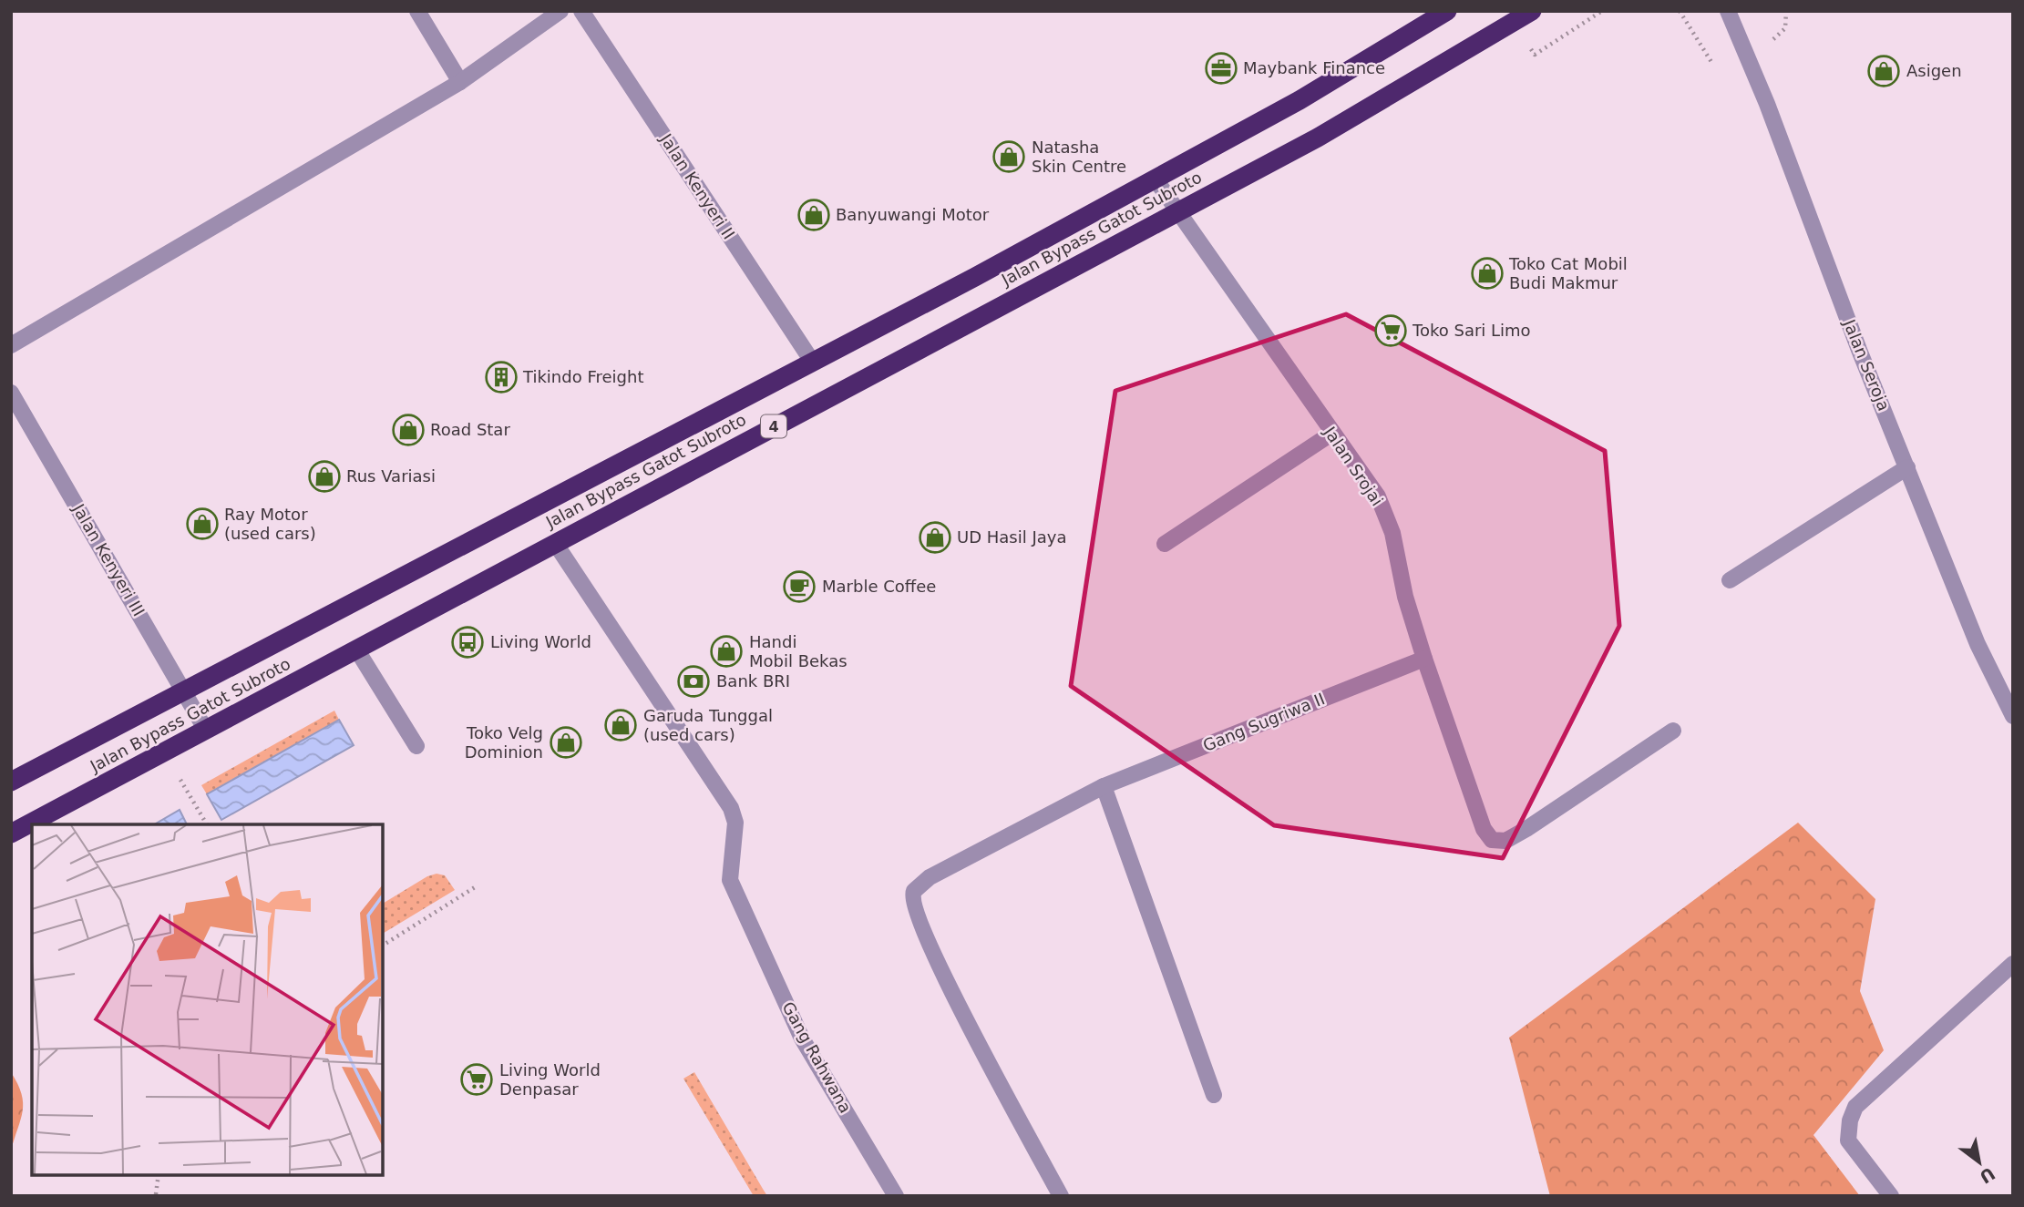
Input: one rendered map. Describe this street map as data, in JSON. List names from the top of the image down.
{
  "streets": {
    "highway": ["Jalan Bypass Gatot Subroto", "4"],
    "street": [
      "Jalan Kenyeri II",
      "Jalan Seroja",
      "Jalan Srojai",
      "Jalan Kenyeri III",
      "Gang Sugriwa II",
      "Gang Rahwana"
    ]
  },
  "crossings": [
    ["Jalan Kenyeri II", "Jalan Bypass Gatot Subroto"],
    ["Jalan Bypass Gatot Subroto", "Jalan Srojai"],
    ["Jalan Bypass Gatot Subroto", "Jalan Kenyeri III"],
    ["Jalan Bypass Gatot Subroto", "Gang Rahwana"],
    ["Jalan Srojai", "Gang Sugriwa II"]
  ],
  "places": {
    "office": ["Maybank Finance"],
    "shop": [
      "Asigen",
      "Natasha Skin Centre",
      "Banyuwangi Motor",
      "Toko Cat Mobil Budi Makmur",
      "Road Star",
      "Rus Variasi",
      "Ray Motor (used cars)",
      "UD Hasil Jaya",
      "Handi Mobil Bekas",
      "Garuda Tunggal (used cars)",
      "Toko Velg Dominion"
    ],
    "supermarket": ["Toko Sari Limo", "Living World Denpasar"],
    "building": ["Tikindo Freight"],
    "cafe": ["Marble Coffee"],
    "bus stop": ["Living World"],
    "bank": ["Bank BRI"]
  },
  "north": "bottom right"
}
